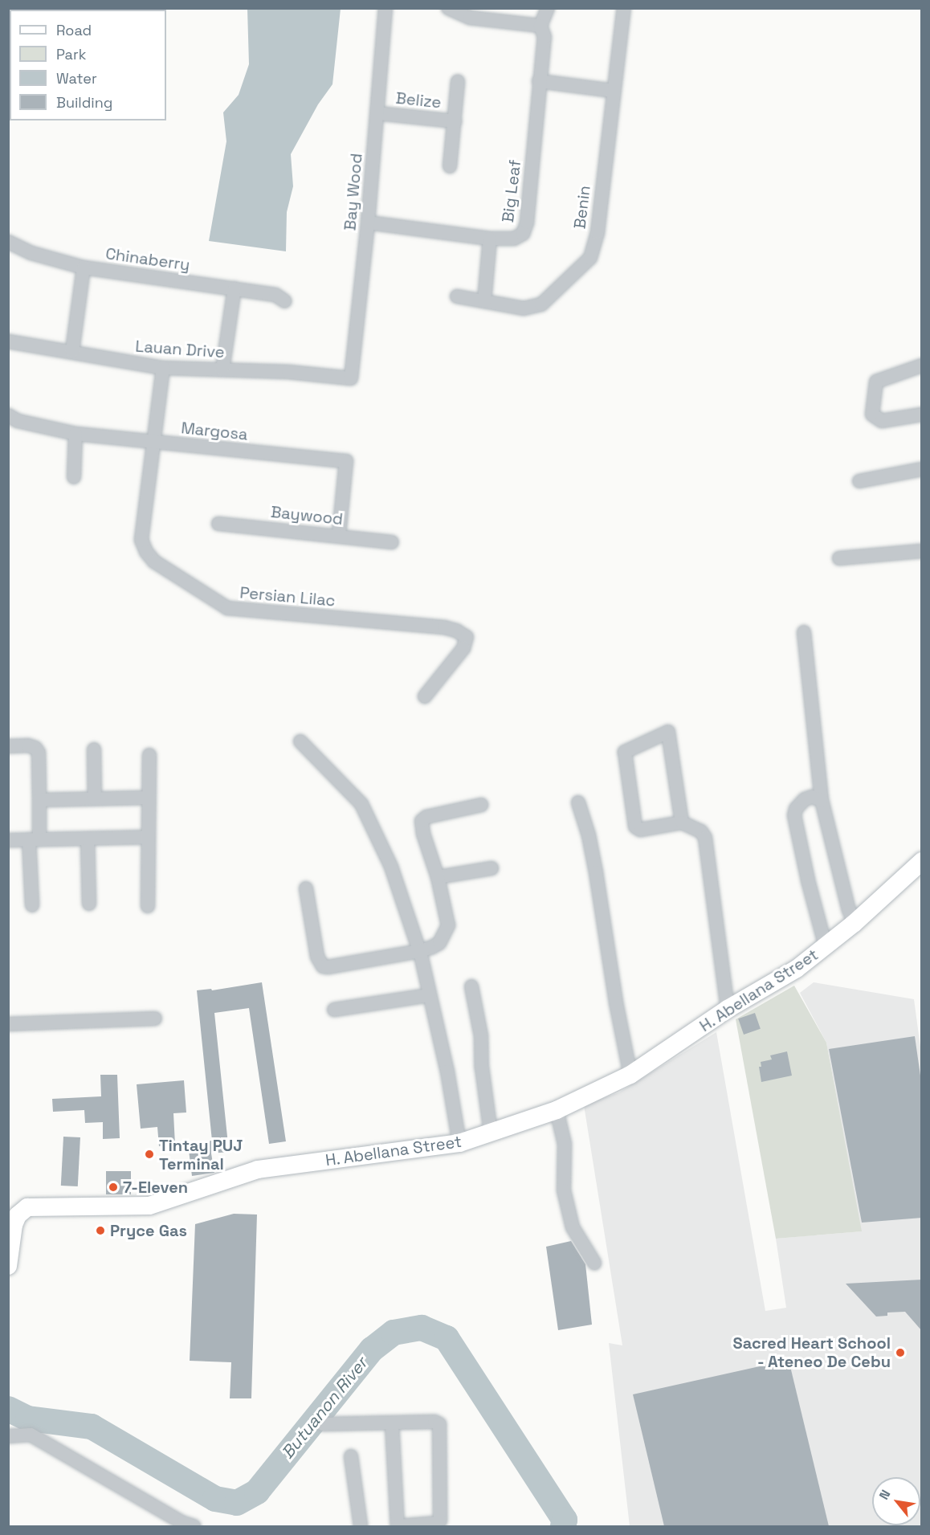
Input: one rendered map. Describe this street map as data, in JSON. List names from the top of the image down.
{
  "streets": {
    "main road": ["H. Abellana Street"],
    "street": [
      "Belize",
      "Big Leaf",
      "Bay Wood",
      "Benin",
      "Chinaberry",
      "Lauan Drive",
      "Margosa",
      "Baywood",
      "Persian Lilac"
    ]
  },
  "crossings": [
    ["Belize", "Bay Wood"],
    ["Big Leaf", "Bay Wood"],
    ["Bay Wood", "Lauan Drive"],
    ["Lauan Drive", "Persian Lilac"],
    ["Margosa", "Baywood"],
    ["Margosa", "Persian Lilac"]
  ],
  "water": ["Butuanon River"],
  "places": [
    "Tintay PUJ Terminal",
    "7-Eleven",
    "Pryce Gas",
    "Sacred Heart School - Ateneo De Cebu"
  ],
  "legend": [
    "Road",
    "Park",
    "Water",
    "Building"
  ],
  "north": "top left"
}
